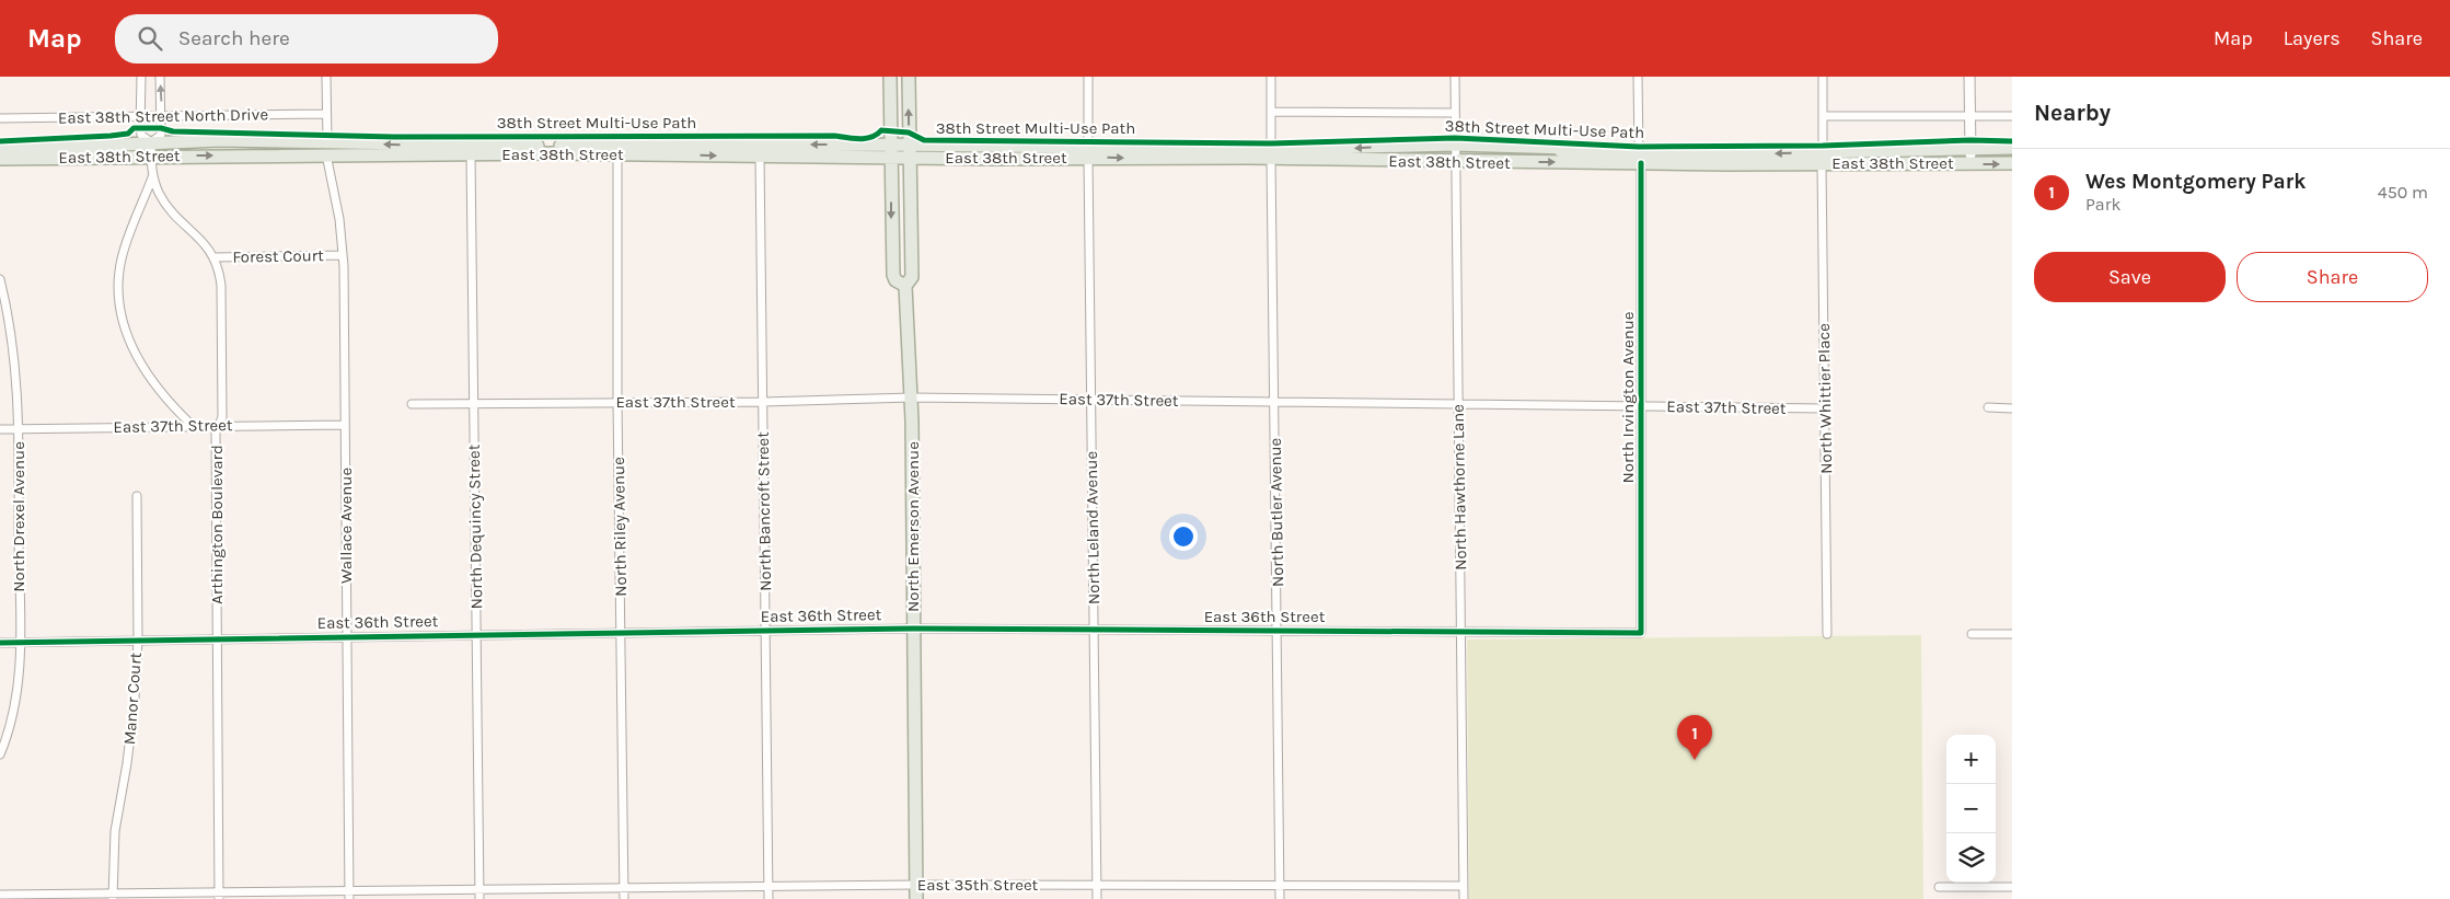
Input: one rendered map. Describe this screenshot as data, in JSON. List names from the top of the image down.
{
  "streets": {
    "main road": ["East 38th Street", "North Emerson Avenue"],
    "street": [
      "East 38th Street North Drive",
      "Forest Court",
      "North Irvington Avenue",
      "North Whittier Place",
      "East 37th Street",
      "North Hawthorne Lane",
      "North Bancroft Street",
      "North Butler Avenue",
      "North Drexel Avenue",
      "Arthington Boulevard",
      "Wallace Avenue",
      "North Dequincy Street",
      "North Riley Avenue",
      "North Leland Avenue",
      "East 36th Street",
      "Manor Court",
      "East 35th Street"
    ],
    "cycle path": ["38th Street Multi-Use Path"]
  },
  "crossings": [
    ["East 38th Street North Drive", "Arthington Boulevard"],
    ["East 38th Street North Drive", "Wallace Avenue"],
    ["East 38th Street", "North Irvington Avenue"],
    ["East 38th Street", "North Whittier Place"],
    ["East 38th Street", "North Hawthorne Lane"],
    ["East 38th Street", "North Bancroft Street"],
    ["East 38th Street", "North Butler Avenue"],
    ["East 38th Street", "Arthington Boulevard"],
    ["East 38th Street", "Wallace Avenue"],
    ["East 38th Street", "North Dequincy Street"],
    ["East 38th Street", "North Riley Avenue"],
    ["East 38th Street", "North Emerson Avenue"],
    ["East 38th Street", "North Leland Avenue"],
    ["Forest Court", "Arthington Boulevard"],
    ["Forest Court", "Wallace Avenue"],
    ["North Irvington Avenue", "East 37th Street"],
    ["North Irvington Avenue", "East 36th Street"],
    ["North Whittier Place", "East 37th Street"],
    ["East 37th Street", "North Hawthorne Lane"],
    ["East 37th Street", "North Bancroft Street"],
    ["East 37th Street", "North Butler Avenue"],
    ["East 37th Street", "North Drexel Avenue"],
    ["East 37th Street", "Arthington Boulevard"],
    ["East 37th Street", "Wallace Avenue"],
    ["East 37th Street", "North Dequincy Street"],
    ["East 37th Street", "North Riley Avenue"],
    ["East 37th Street", "North Emerson Avenue"],
    ["East 37th Street", "North Leland Avenue"],
    ["North Hawthorne Lane", "East 36th Street"],
    ["North Hawthorne Lane", "East 35th Street"],
    ["North Bancroft Street", "East 36th Street"],
    ["North Bancroft Street", "East 35th Street"],
    ["North Butler Avenue", "East 36th Street"],
    ["North Butler Avenue", "East 35th Street"],
    ["North Drexel Avenue", "East 36th Street"],
    ["Arthington Boulevard", "East 36th Street"],
    ["Arthington Boulevard", "East 35th Street"],
    ["Wallace Avenue", "East 36th Street"],
    ["Wallace Avenue", "East 35th Street"],
    ["North Dequincy Street", "East 36th Street"],
    ["North Dequincy Street", "East 35th Street"],
    ["North Riley Avenue", "East 36th Street"],
    ["North Riley Avenue", "East 35th Street"],
    ["North Emerson Avenue", "East 36th Street"],
    ["North Emerson Avenue", "East 35th Street"],
    ["North Leland Avenue", "East 36th Street"],
    ["North Leland Avenue", "East 35th Street"],
    ["East 36th Street", "Manor Court"],
    ["Manor Court", "East 35th Street"]
  ],
  "page": {
    "header": "Map",
    "search": "Search here",
    "nav": ["Map", "Layers", "Share"],
    "heading": "Nearby",
    "list": [
      {
        "mark": "1",
        "name": "Wes Montgomery Park",
        "note": "Park",
        "value": "450 m"
      }
    ],
    "buttons": ["Save", "Share"],
    "pins": "1",
    "map_buttons": ["+", "−"]
  }
}
